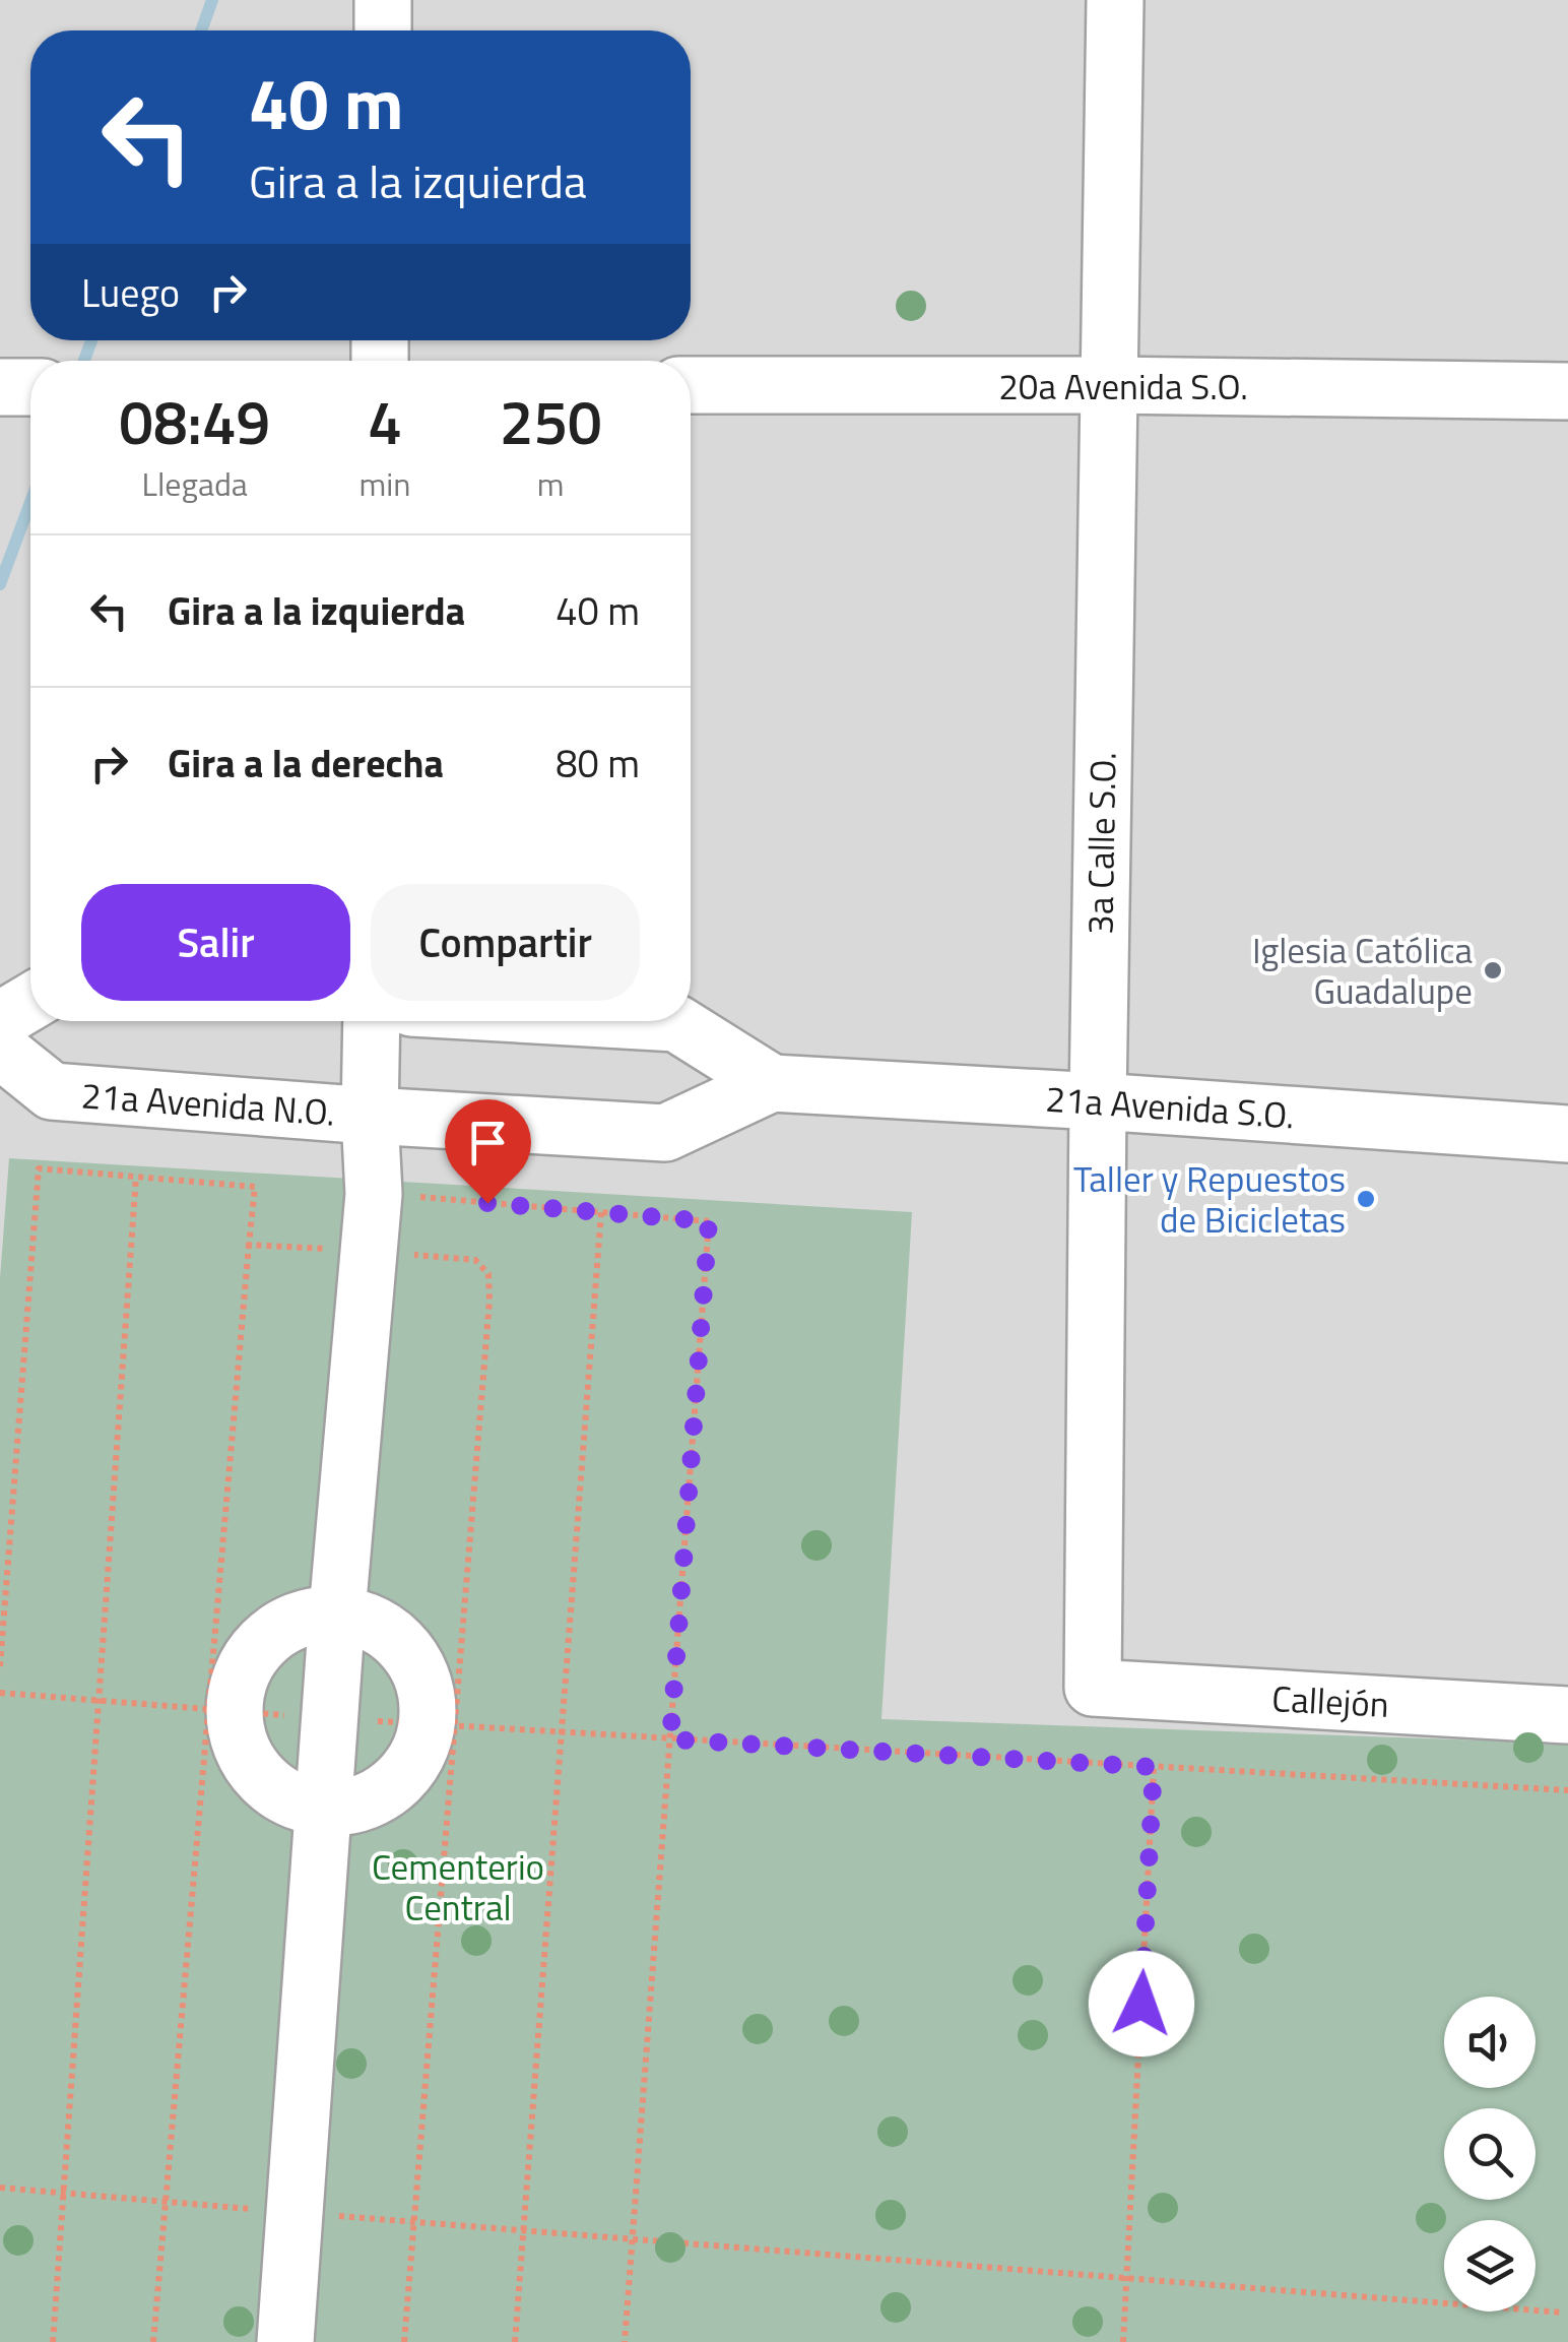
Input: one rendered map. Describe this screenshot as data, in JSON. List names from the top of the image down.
{
  "streets": {
    "street": [
      "20a Avenida S.O.",
      "3a Calle S.O.",
      "21a Avenida N.O.",
      "21a Avenida S.O.",
      "Callejón"
    ]
  },
  "crossings": [
    ["20a Avenida S.O.", "3a Calle S.O."],
    ["3a Calle S.O.", "21a Avenida S.O."],
    ["3a Calle S.O.", "Callejón"],
    ["21a Avenida N.O.", "21a Avenida S.O."]
  ],
  "parks": ["Cementerio Central"],
  "places": ["Iglesia Católica Guadalupe", "Taller y Repuestos de Bicicletas"],
  "page": {
    "turn": ["40 m", "Gira a la izquierda"],
    "then": "Luego",
    "eta": [
      "08:49",
      "Llegada",
      "4",
      "min",
      "250",
      "m"
    ],
    "list": [
      {
        "name": "Gira a la izquierda",
        "value": "40 m"
      },
      {
        "name": "Gira a la derecha",
        "value": "80 m"
      }
    ],
    "buttons": ["Salir", "Compartir"]
  }
}
